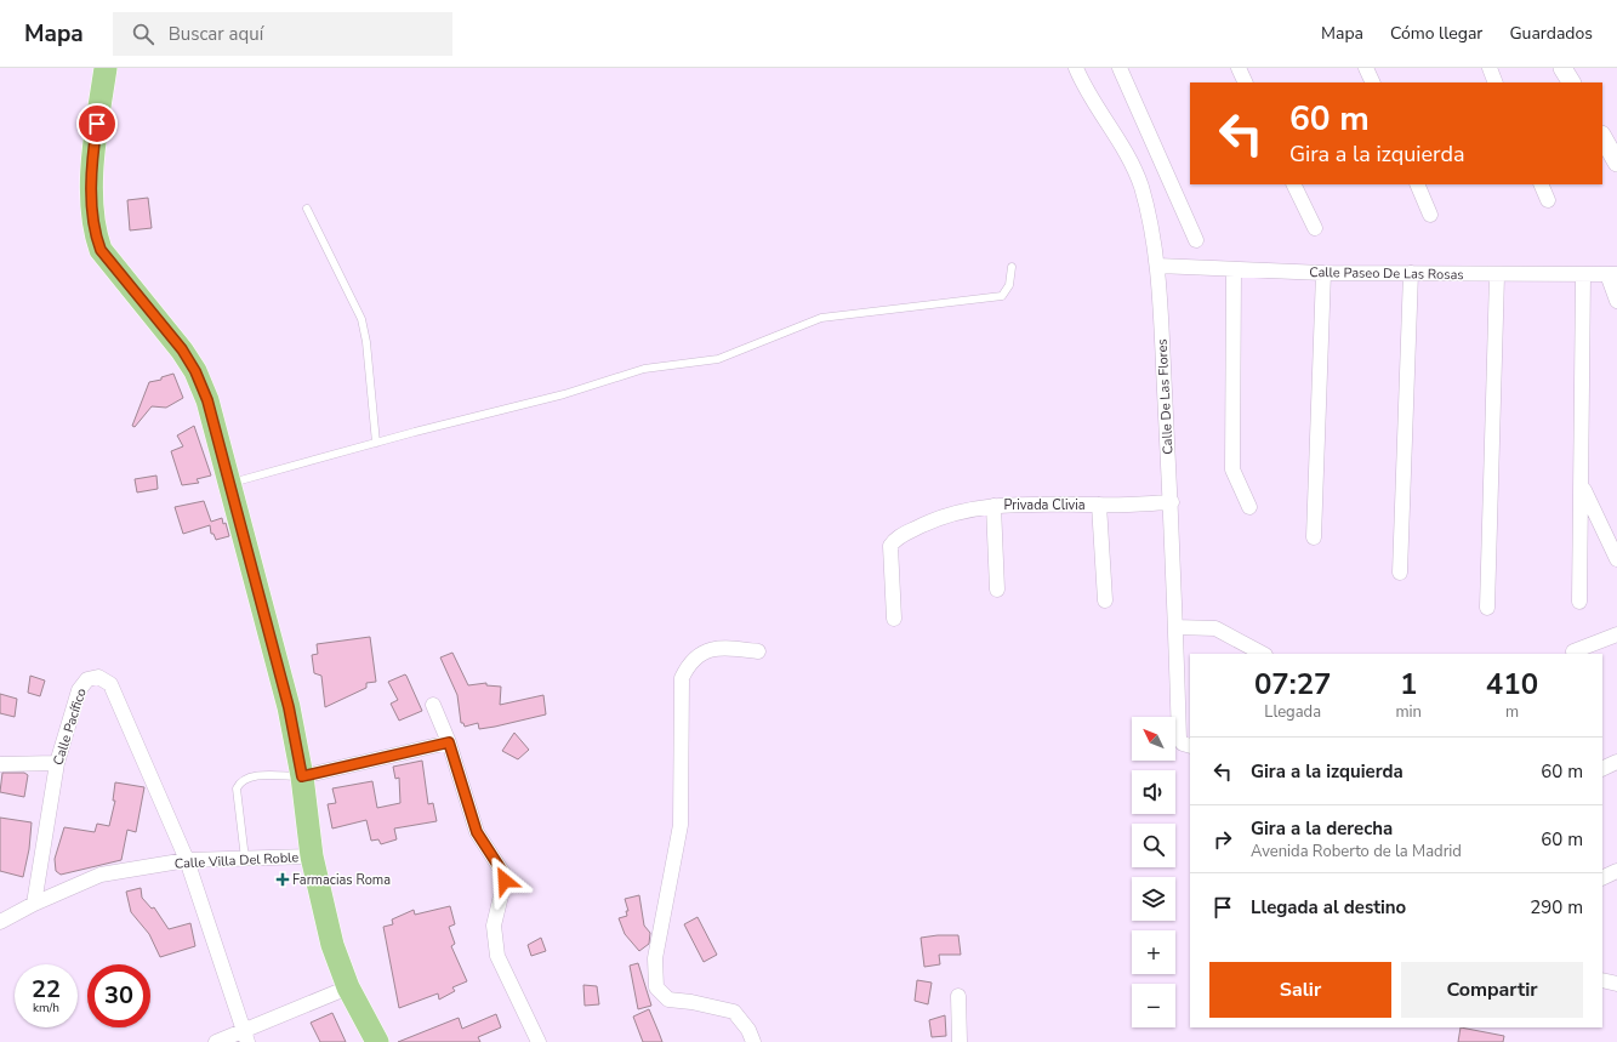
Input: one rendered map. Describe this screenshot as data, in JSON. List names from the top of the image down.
{
  "streets": {
    "street": [
      "Calle Paseo De Las Rosas",
      "Calle De Las Flores",
      "Privada Clivia",
      "Calle Pacífico",
      "Calle Villa Del Roble"
    ]
  },
  "crossings": [
    ["Calle Paseo De Las Rosas", "Calle De Las Flores"],
    ["Calle De Las Flores", "Privada Clivia"],
    ["Calle Pacífico", "Calle Villa Del Roble"]
  ],
  "places": {
    "health": ["Farmacias Roma"]
  },
  "north": "top left",
  "page": {
    "header": "Mapa",
    "search": "Buscar aquí",
    "nav": ["Mapa", "Cómo llegar", "Guardados"],
    "turn": ["60 m", "Gira a la izquierda"],
    "eta": [
      "07:27",
      "Llegada",
      "1",
      "min",
      "410",
      "m"
    ],
    "map_buttons": ["+", "−"],
    "list": [
      {
        "name": "Gira a la izquierda",
        "value": "60 m"
      },
      {
        "name": "Gira a la derecha",
        "note": "Avenida Roberto de la Madrid",
        "value": "60 m"
      },
      {
        "name": "Llegada al destino",
        "value": "290 m"
      }
    ],
    "buttons": ["Salir", "Compartir"],
    "speed": "22 km/h",
    "limit": "30"
  }
}
